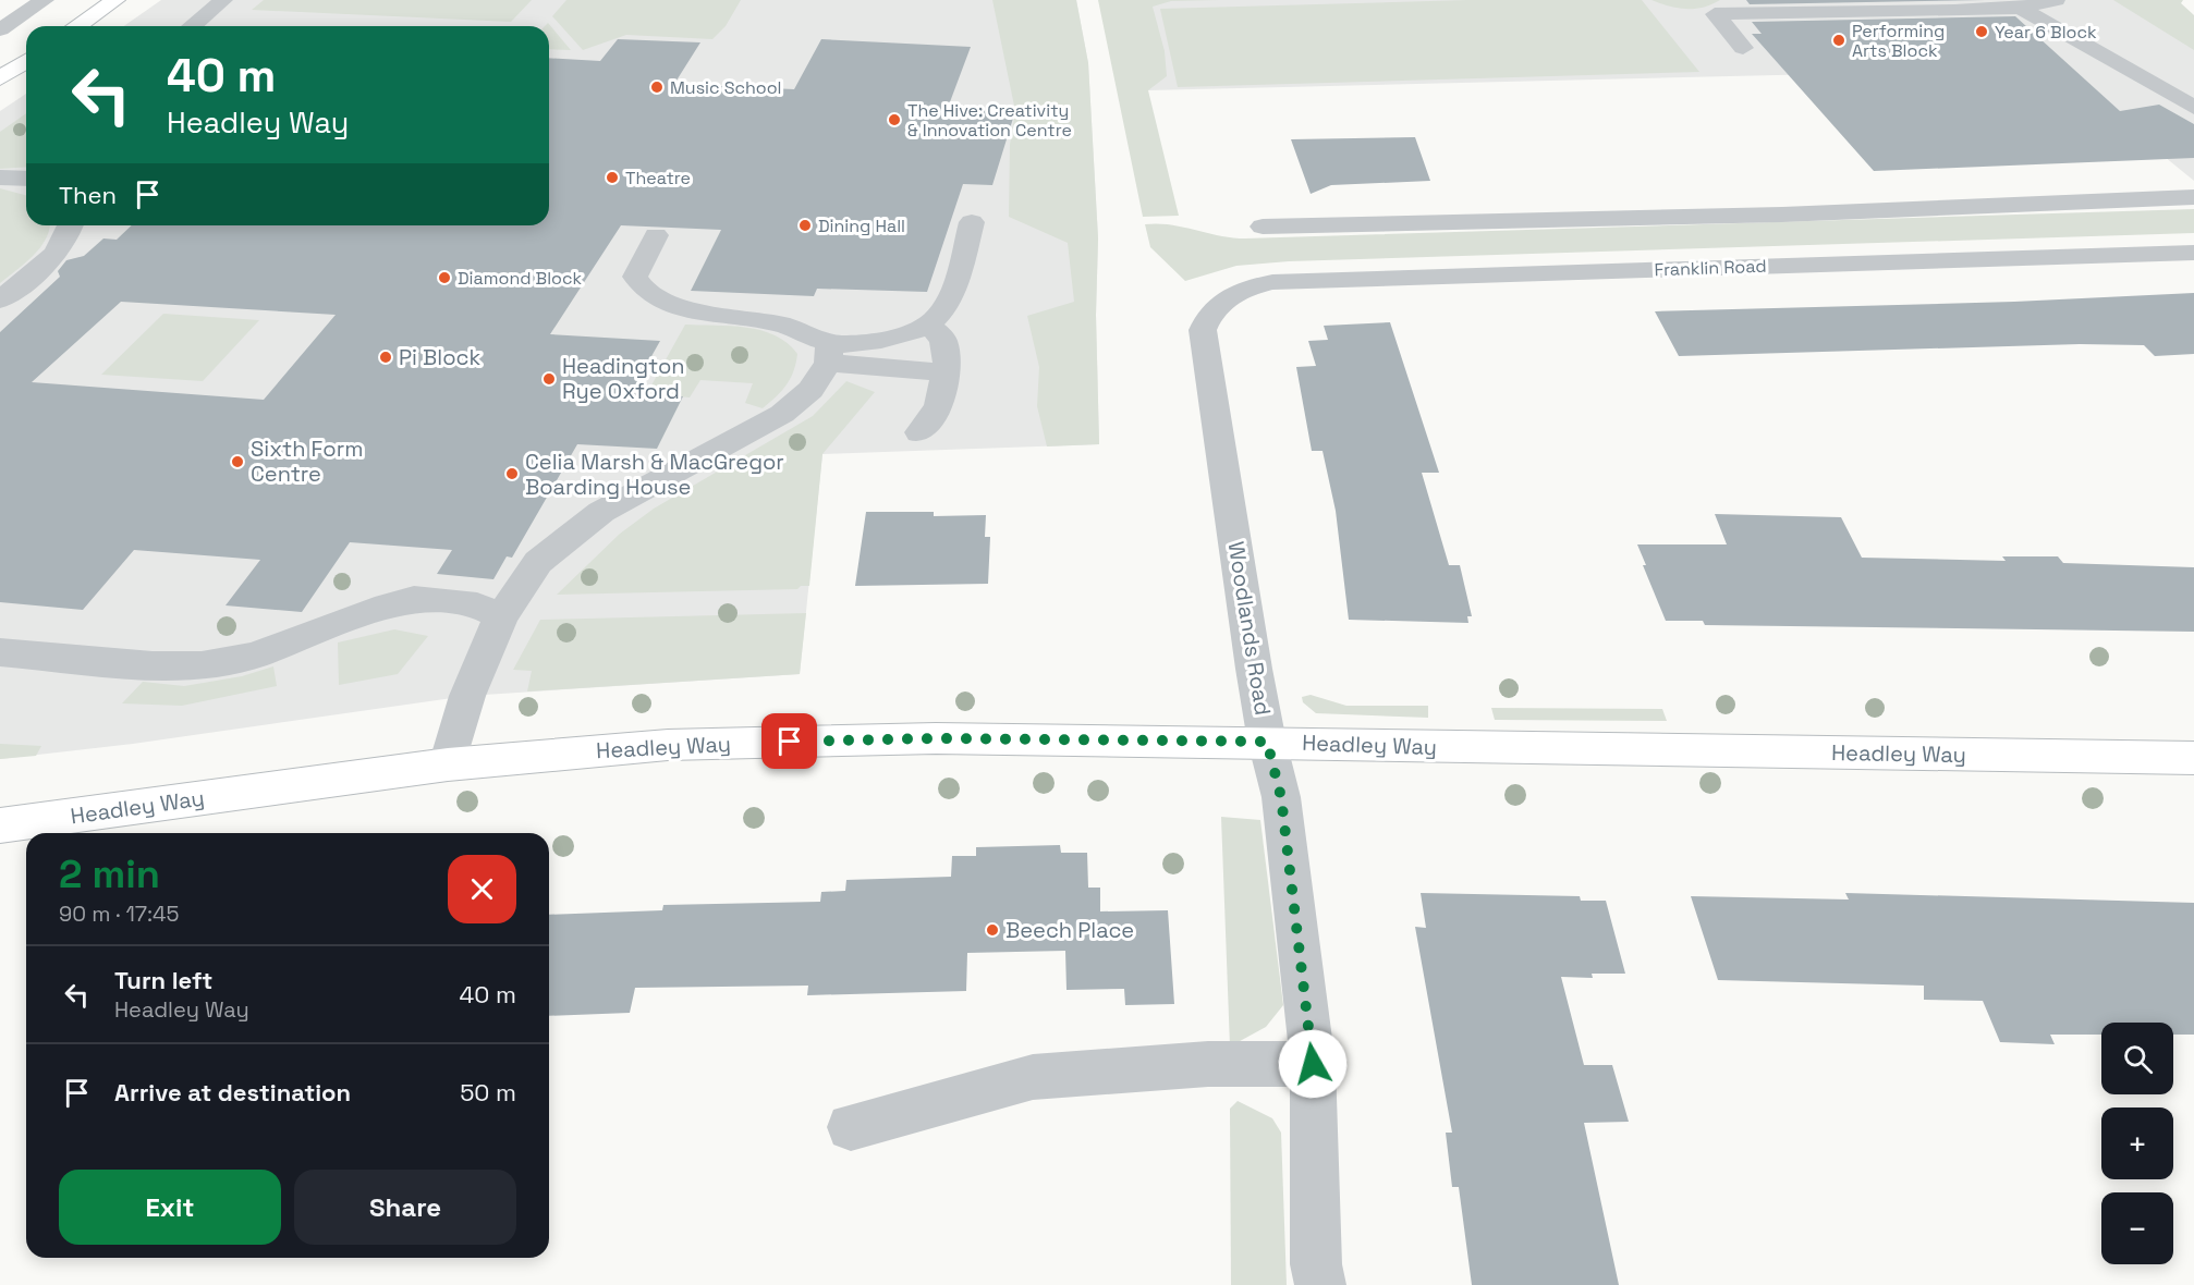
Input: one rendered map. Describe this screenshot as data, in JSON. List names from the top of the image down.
{
  "streets": {
    "main road": ["Headley Way"],
    "street": ["Franklin Road", "Woodlands Road"]
  },
  "crossings": [
    ["Franklin Road", "Woodlands Road"],
    ["Woodlands Road", "Headley Way"]
  ],
  "places": [
    "Year 6 Block",
    "Performing Arts Block",
    "Music School",
    "The Hive: Creativity & Innovation Centre",
    "Theatre",
    "Dining Hall",
    "Diamond Block",
    "Pi Block",
    "Headington Rye Oxford",
    "Sixth Form Centre",
    "Celia Marsh & MacGregor Boarding House",
    "Beech Place"
  ],
  "page": {
    "turn": ["40 m", "Headley Way"],
    "then": "Then",
    "heading": ["2 min", "90 m · 17:45"],
    "list": [
      {
        "name": "Turn left",
        "note": "Headley Way",
        "value": "40 m"
      },
      {
        "name": "Arrive at destination",
        "value": "50 m"
      }
    ],
    "map_buttons": ["+", "−"],
    "buttons": ["Exit", "Share"]
  }
}
